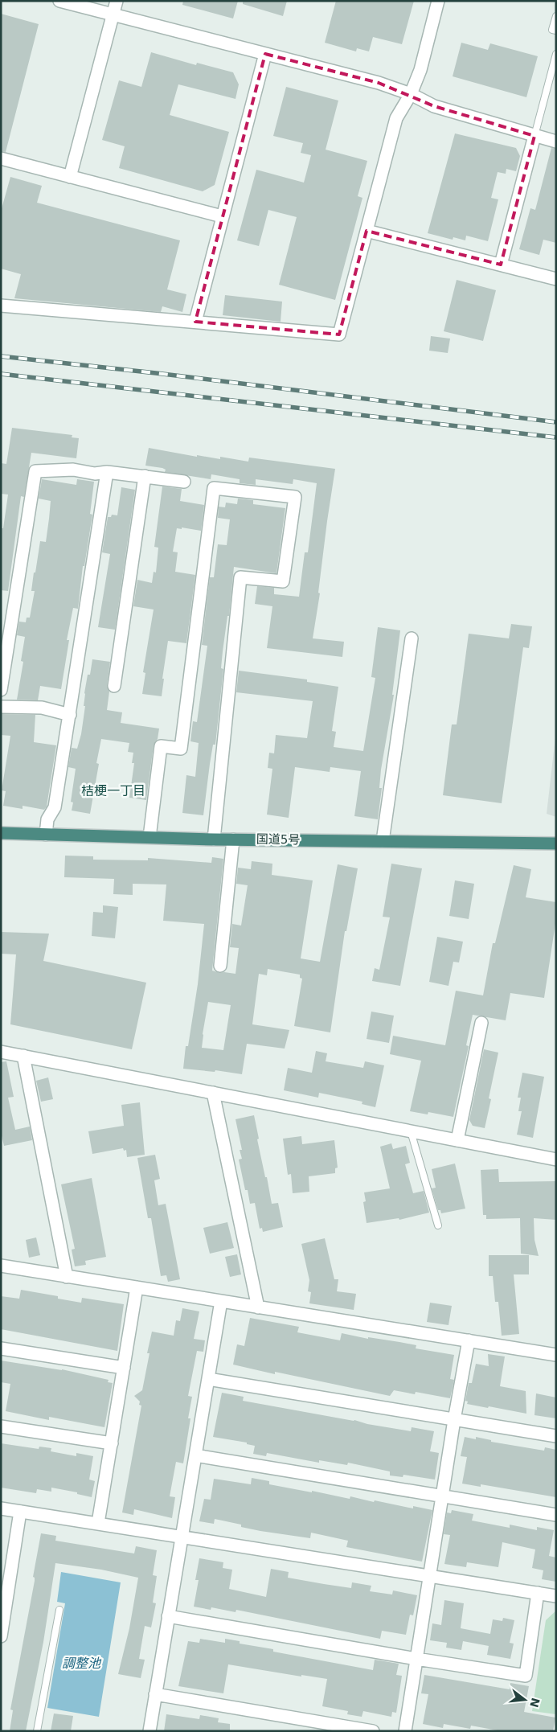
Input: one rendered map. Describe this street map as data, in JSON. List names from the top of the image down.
{
  "streets": {
    "highway": ["国道5号"]
  },
  "districts": ["桔梗一丁目"],
  "water": ["調整池"],
  "north": "right"
}
